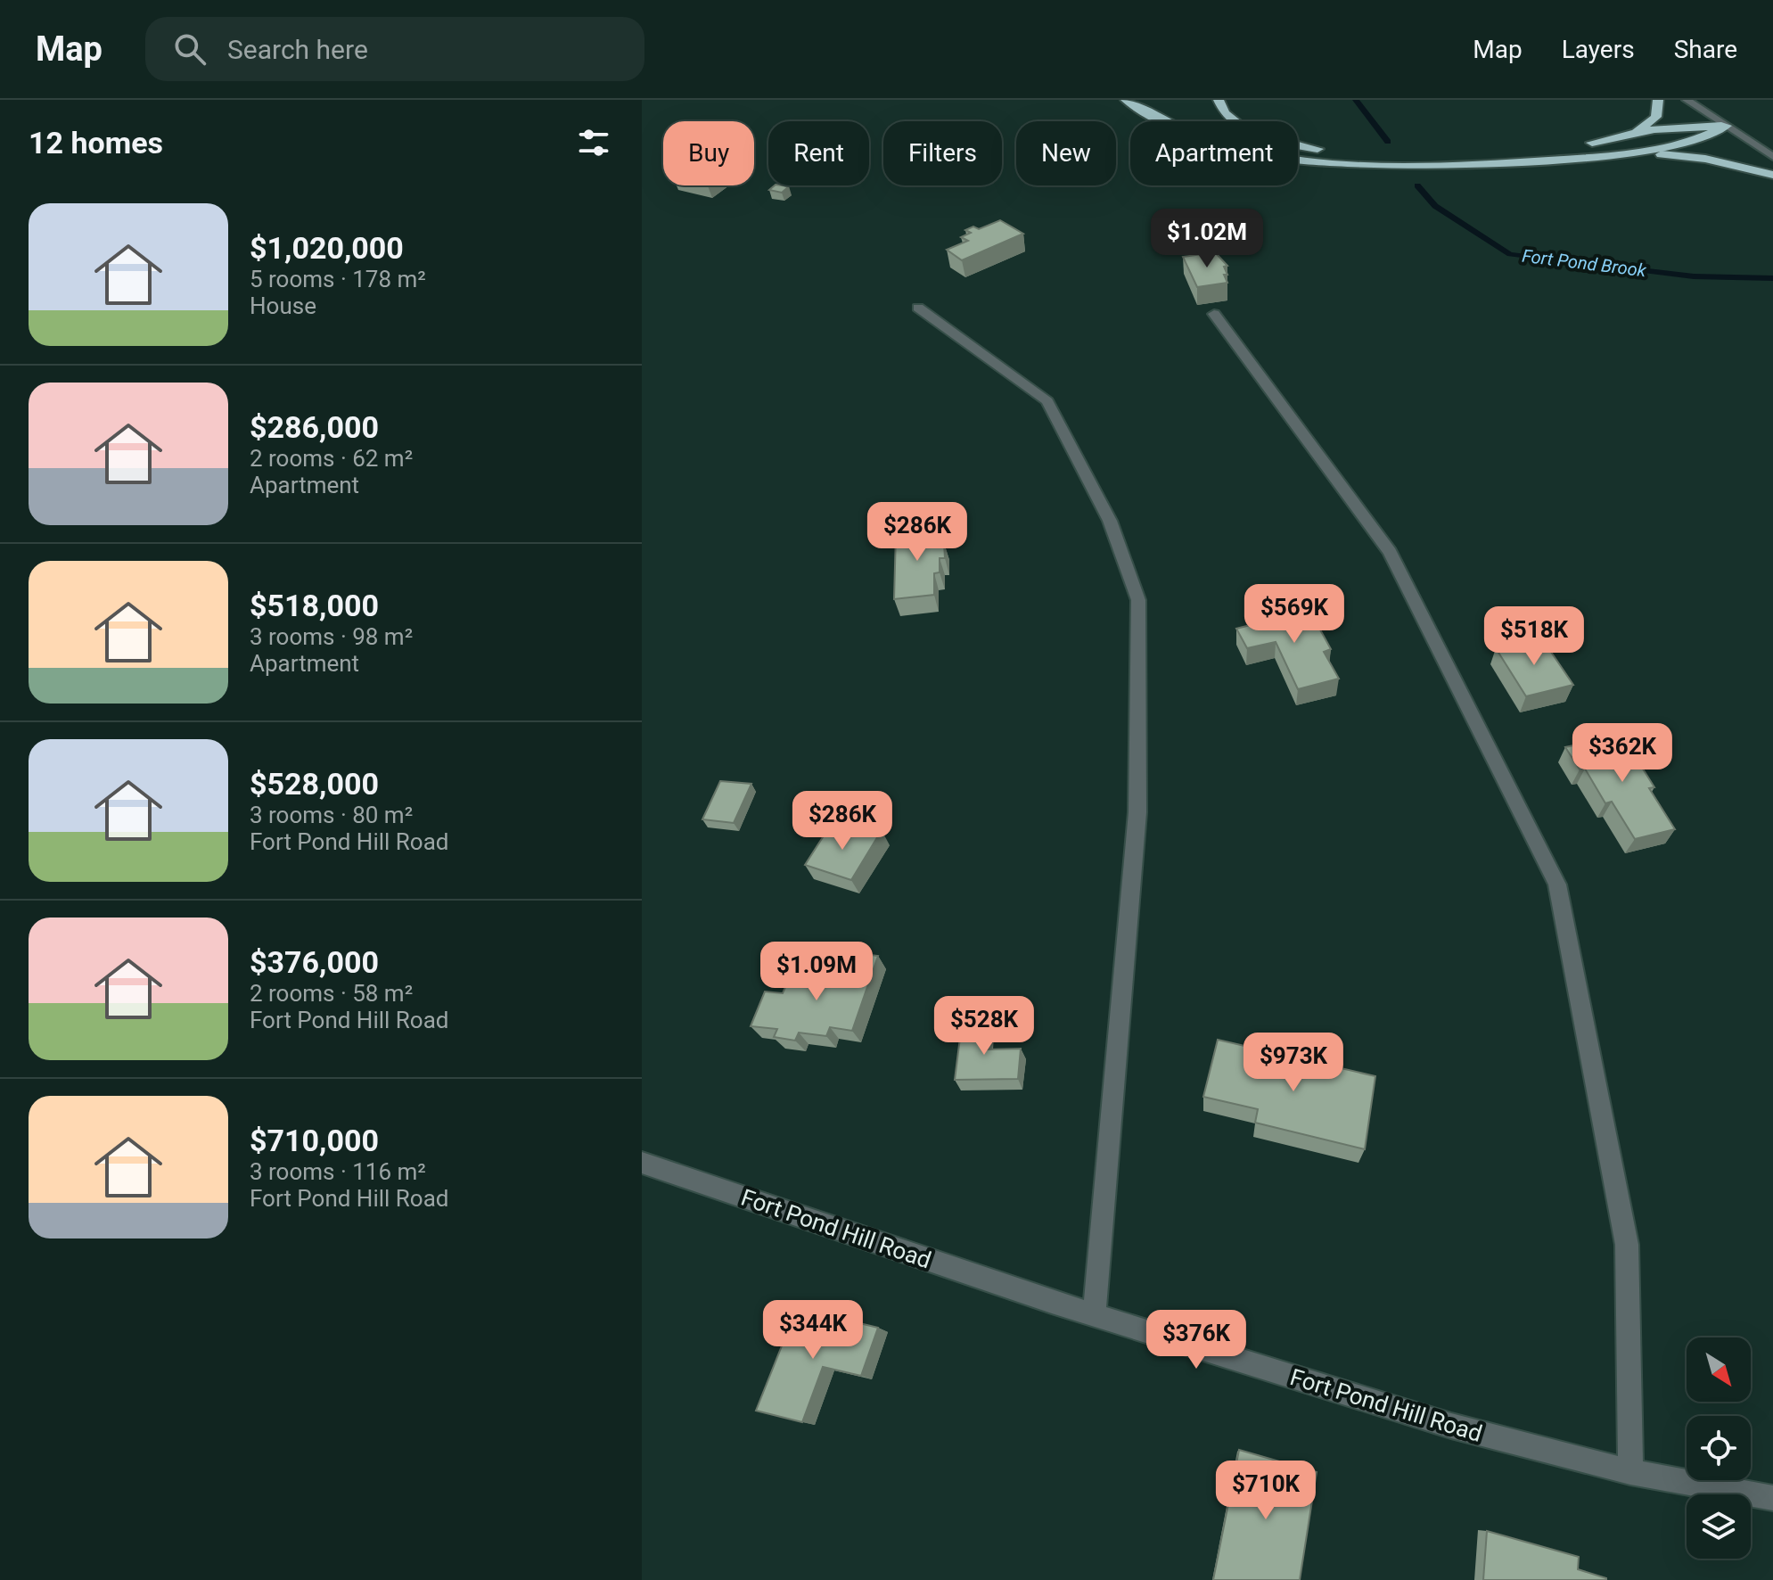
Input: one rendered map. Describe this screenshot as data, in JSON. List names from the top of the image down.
{
  "streets": {
    "street": ["Fort Pond Hill Road"]
  },
  "water": ["Fort Pond Brook"],
  "north": "bottom right",
  "page": {
    "header": "Map",
    "search": "Search here",
    "nav": ["Map", "Layers", "Share"],
    "heading": "12 homes",
    "chip": [
      "Buy",
      "Rent",
      "Filters",
      "New",
      "Apartment"
    ],
    "list": [
      {
        "name": "$1,020,000",
        "note": "5 rooms · 178 m² · House"
      },
      {
        "name": "$286,000",
        "note": "2 rooms · 62 m² · Apartment"
      },
      {
        "name": "$518,000",
        "note": "3 rooms · 98 m² · Apartment"
      },
      {
        "name": "$528,000",
        "note": "3 rooms · 80 m² · Fort Pond Hill Road"
      },
      {
        "name": "$376,000",
        "note": "2 rooms · 58 m² · Fort Pond Hill Road"
      },
      {
        "name": "$710,000",
        "note": "3 rooms · 116 m² · Fort Pond Hill Road"
      }
    ],
    "price": [
      "$1.02M",
      "$286K",
      "$569K",
      "$518K",
      "$362K",
      "$286K",
      "$1.09M",
      "$528K",
      "$973K",
      "$344K",
      "$376K",
      "$710K"
    ]
  }
}
